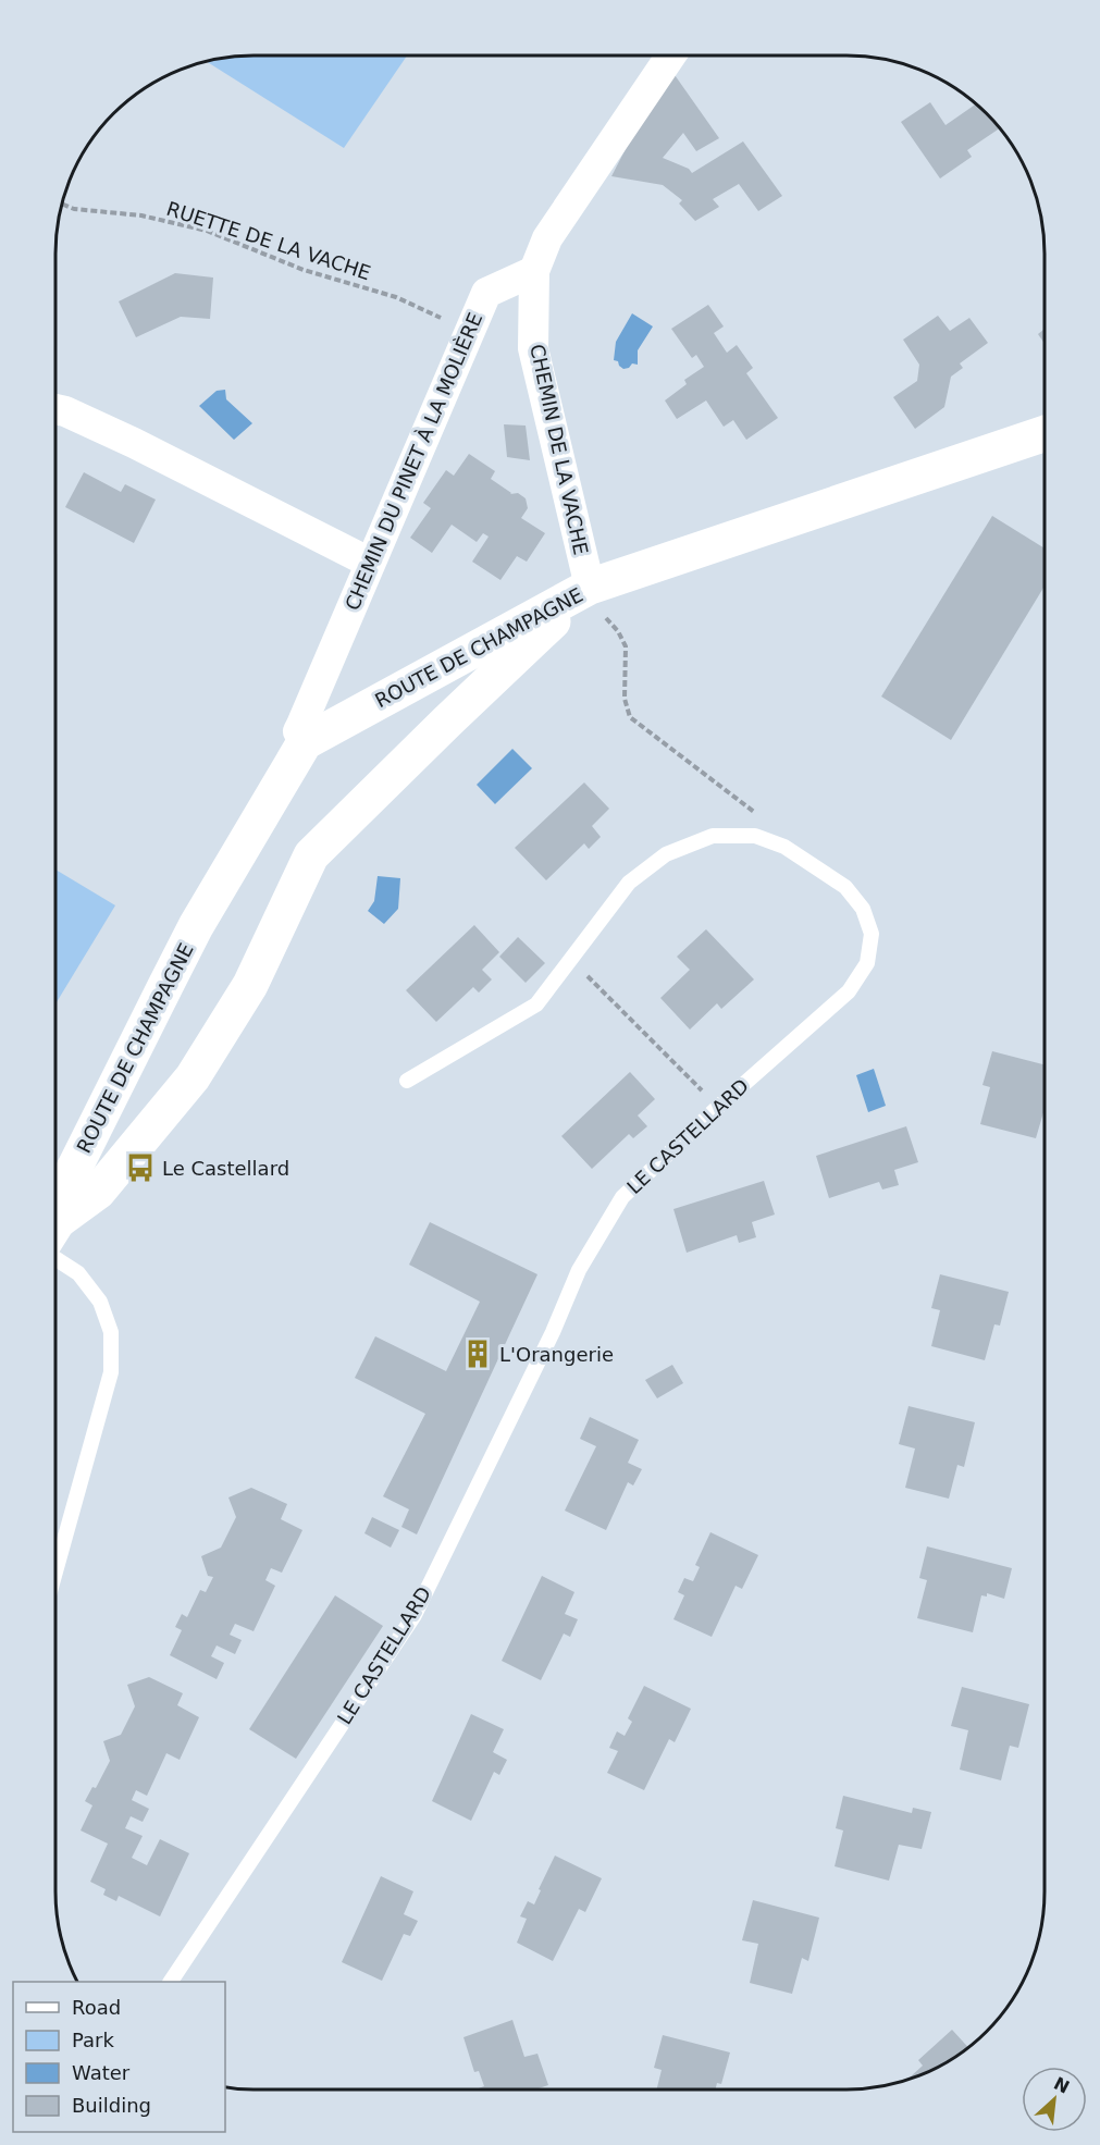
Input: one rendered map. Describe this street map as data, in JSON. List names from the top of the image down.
{
  "streets": {
    "street": ["CHEMIN DE LA VACHE", "CHEMIN DU PINET À LA MOLIÈRE", "ROUTE DE CHAMPAGNE"],
    "lane": ["LE CASTELLARD"],
    "path": ["RUETTE DE LA VACHE"]
  },
  "crossings": [
    ["RUETTE DE LA VACHE", "CHEMIN DU PINET À LA MOLIÈRE"],
    ["CHEMIN DE LA VACHE", "CHEMIN DU PINET À LA MOLIÈRE"],
    ["CHEMIN DE LA VACHE", "ROUTE DE CHAMPAGNE"],
    ["CHEMIN DU PINET À LA MOLIÈRE", "ROUTE DE CHAMPAGNE"]
  ],
  "places": {
    "bus stop": ["Le Castellard"],
    "building": ["L'Orangerie"]
  },
  "legend": [
    "Road",
    "Park",
    "Water",
    "Building"
  ],
  "north": "top right"
}
